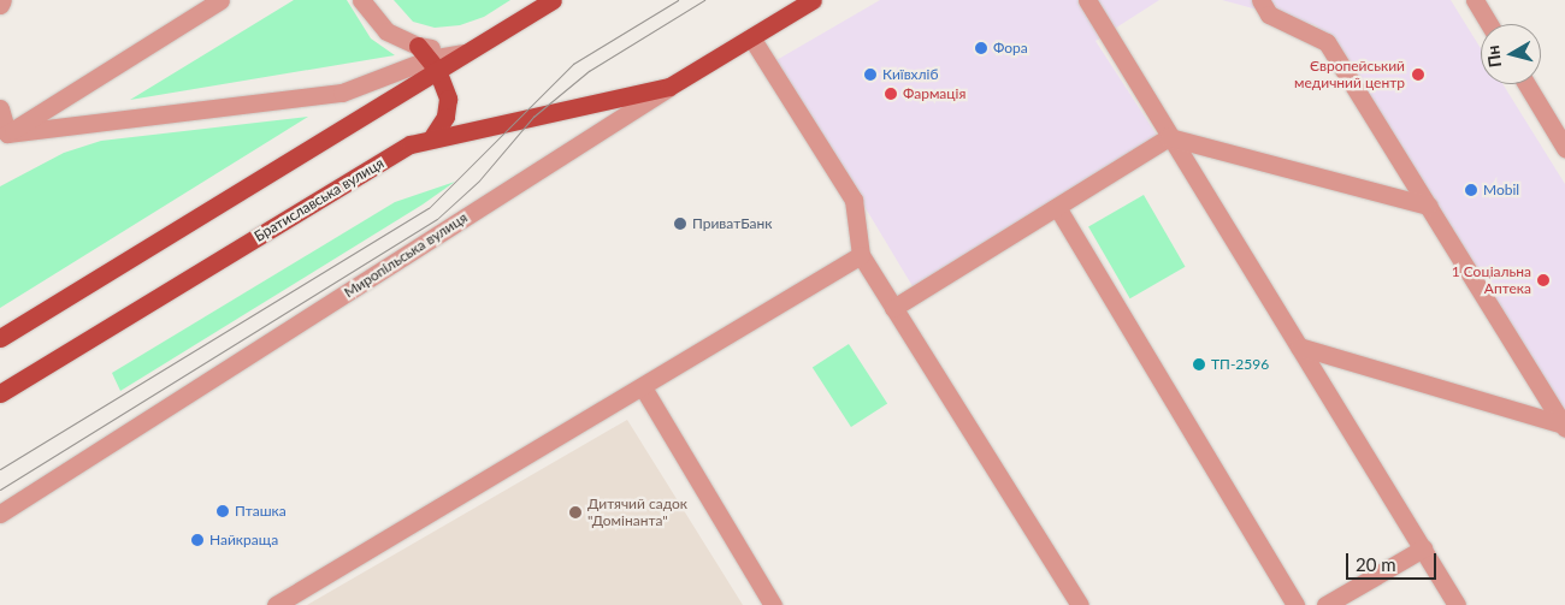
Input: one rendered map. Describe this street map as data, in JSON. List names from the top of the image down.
{
  "streets": {
    "main road": ["Братиславська вулиця", "Миропільська вулиця"]
  },
  "crossings": [
    ["Братиславська вулиця", "Миропільська вулиця"]
  ],
  "places": [
    "Фора",
    "Київхліб",
    "Європейський медичний центр",
    "Фармація",
    "Mobil",
    "ПриватБанк",
    "1 Соціальна Аптека",
    "ТП-2596",
    "Пташка",
    "Дитячий садок \"Домінанта\"",
    "Найкраща"
  ],
  "scale_bar": "20 m",
  "north": "left"
}
